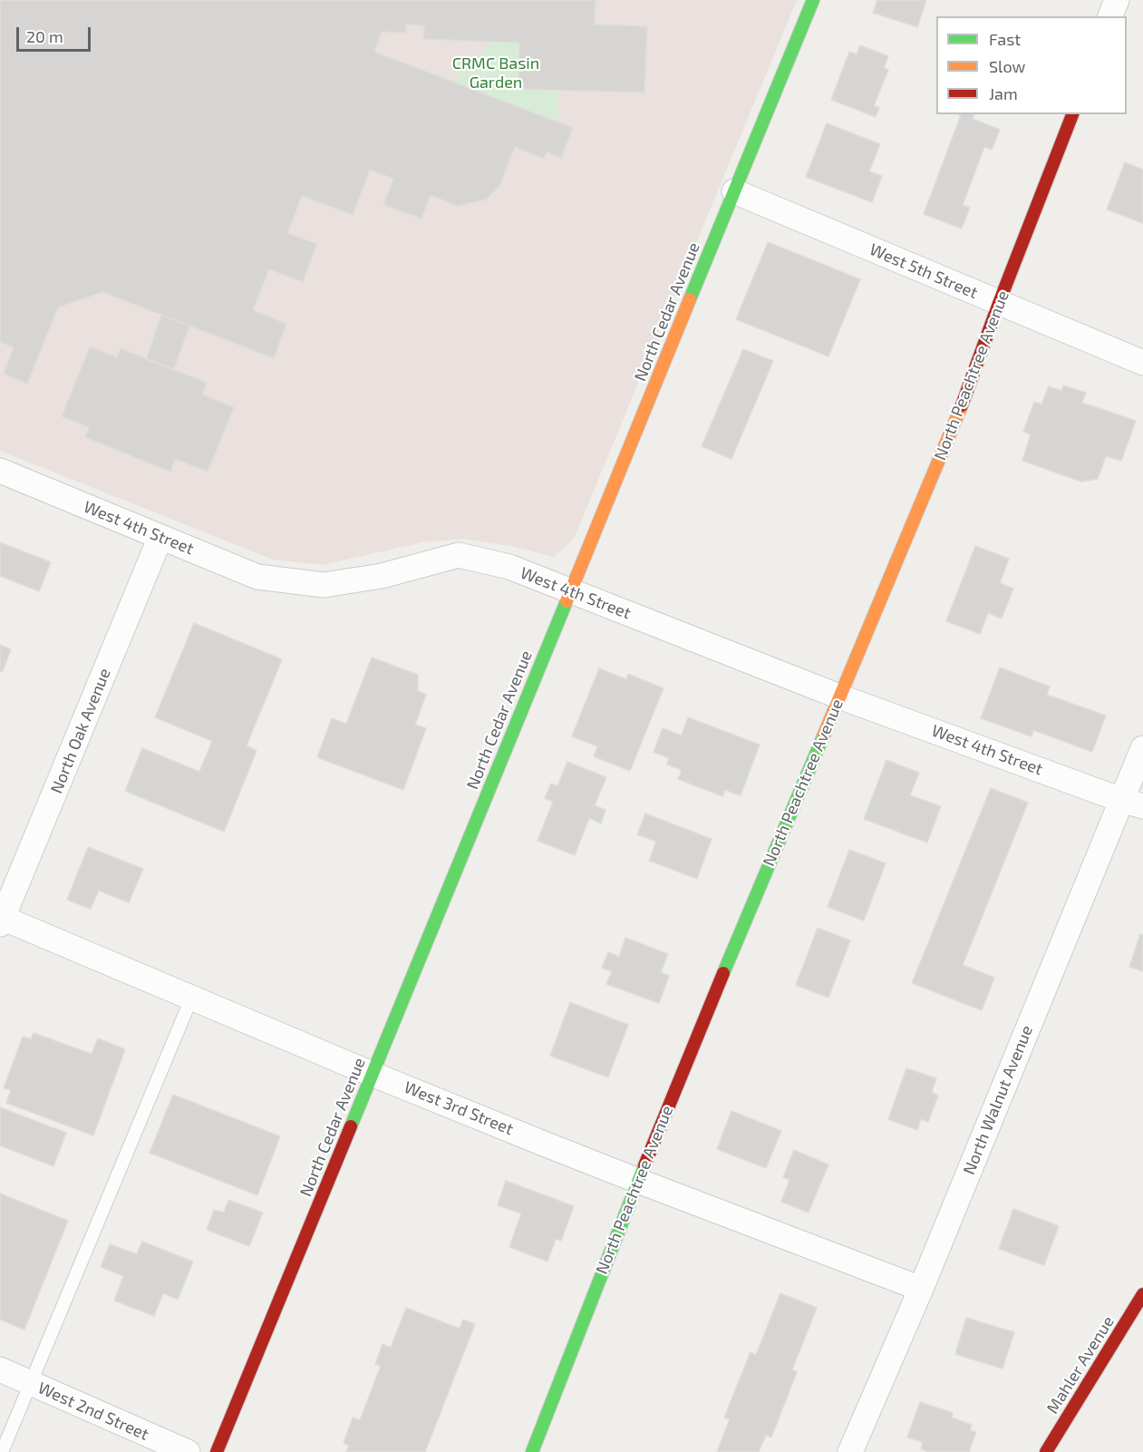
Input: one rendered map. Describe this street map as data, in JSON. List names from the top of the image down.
{
  "streets": {
    "street": [
      "West 5th Street",
      "North Cedar Avenue",
      "North Peachtree Avenue",
      "West 4th Street",
      "North Oak Avenue",
      "North Walnut Avenue",
      "West 3rd Street",
      "Mahler Avenue",
      "West 2nd Street"
    ]
  },
  "crossings": [
    ["West 5th Street", "North Cedar Avenue"],
    ["West 5th Street", "North Peachtree Avenue"],
    ["North Cedar Avenue", "West 4th Street"],
    ["North Cedar Avenue", "West 3rd Street"],
    ["North Peachtree Avenue", "West 4th Street"],
    ["North Peachtree Avenue", "West 3rd Street"],
    ["West 4th Street", "North Oak Avenue"],
    ["West 4th Street", "North Walnut Avenue"],
    ["North Oak Avenue", "West 3rd Street"],
    ["North Walnut Avenue", "West 3rd Street"]
  ],
  "parks": ["CRMC Basin Garden"],
  "legend": ["Fast", "Slow", "Jam"],
  "scale_bar": "20 m"
}
